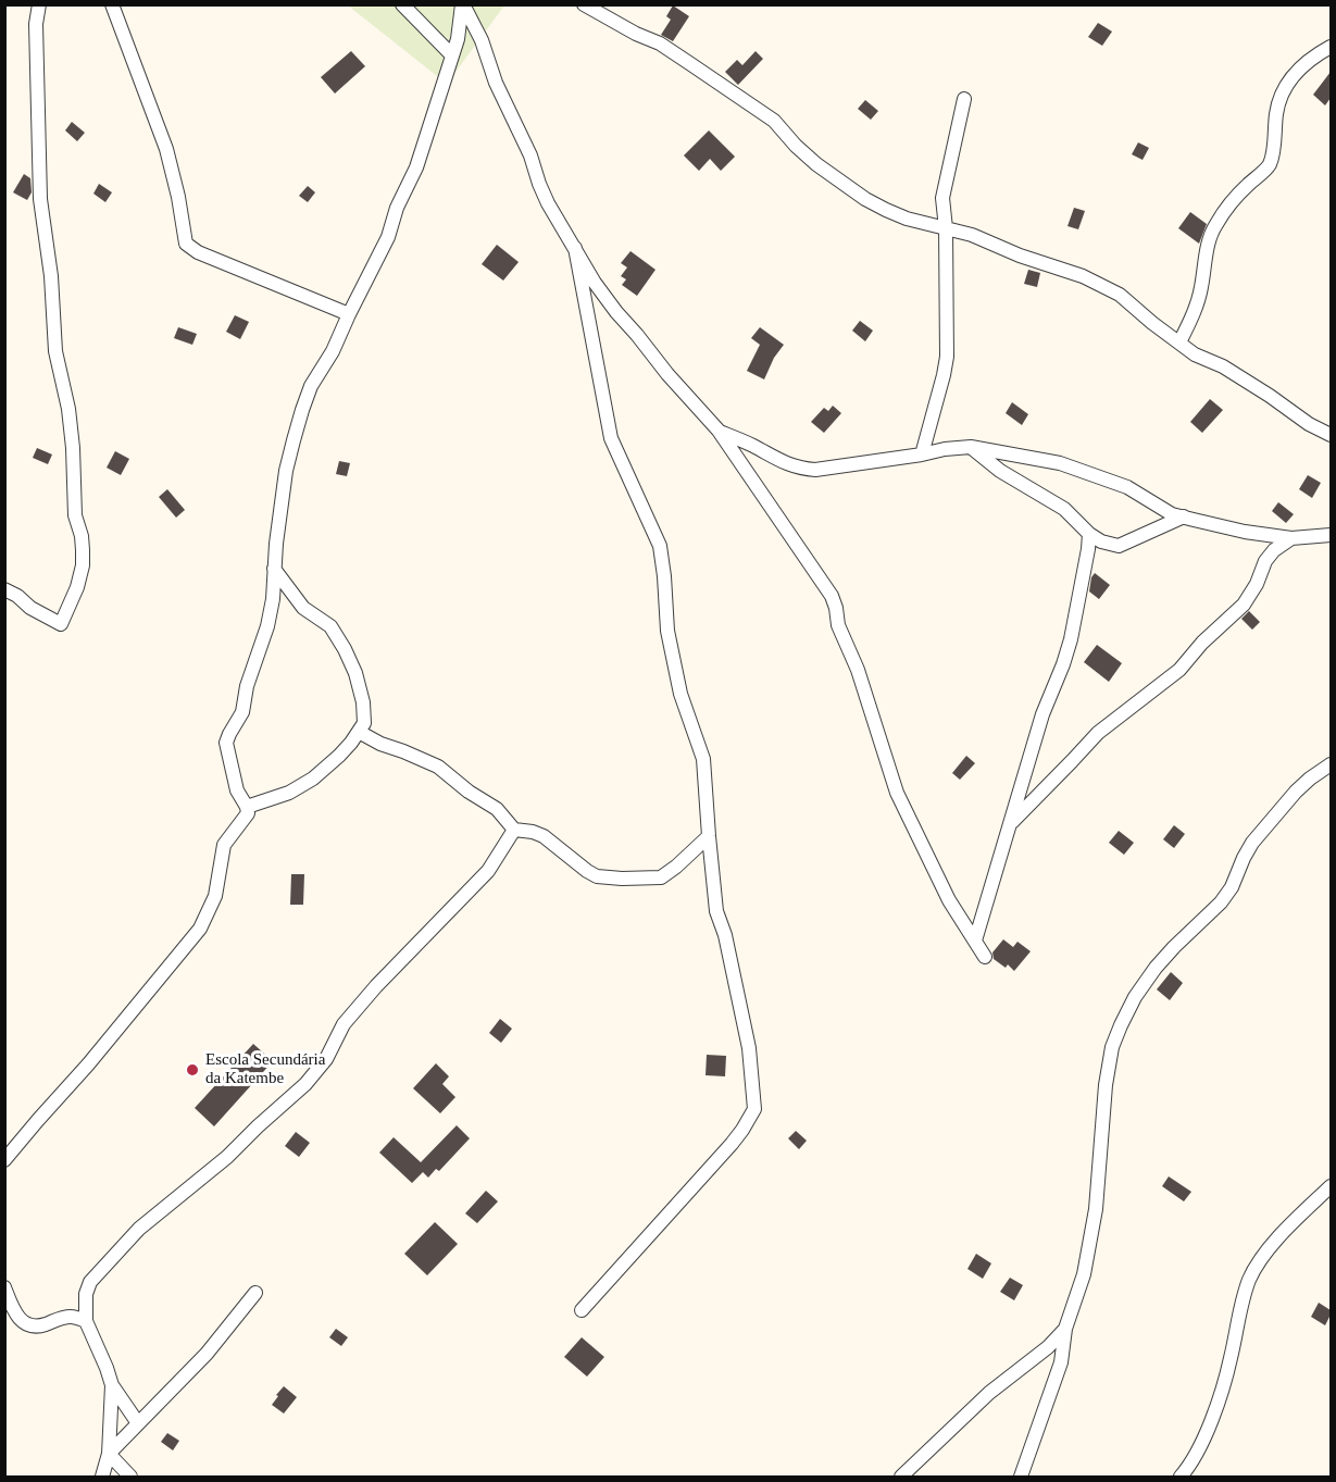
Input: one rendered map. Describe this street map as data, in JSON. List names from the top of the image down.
{
  "places": ["Escola Secundária da Katembe"]
}
